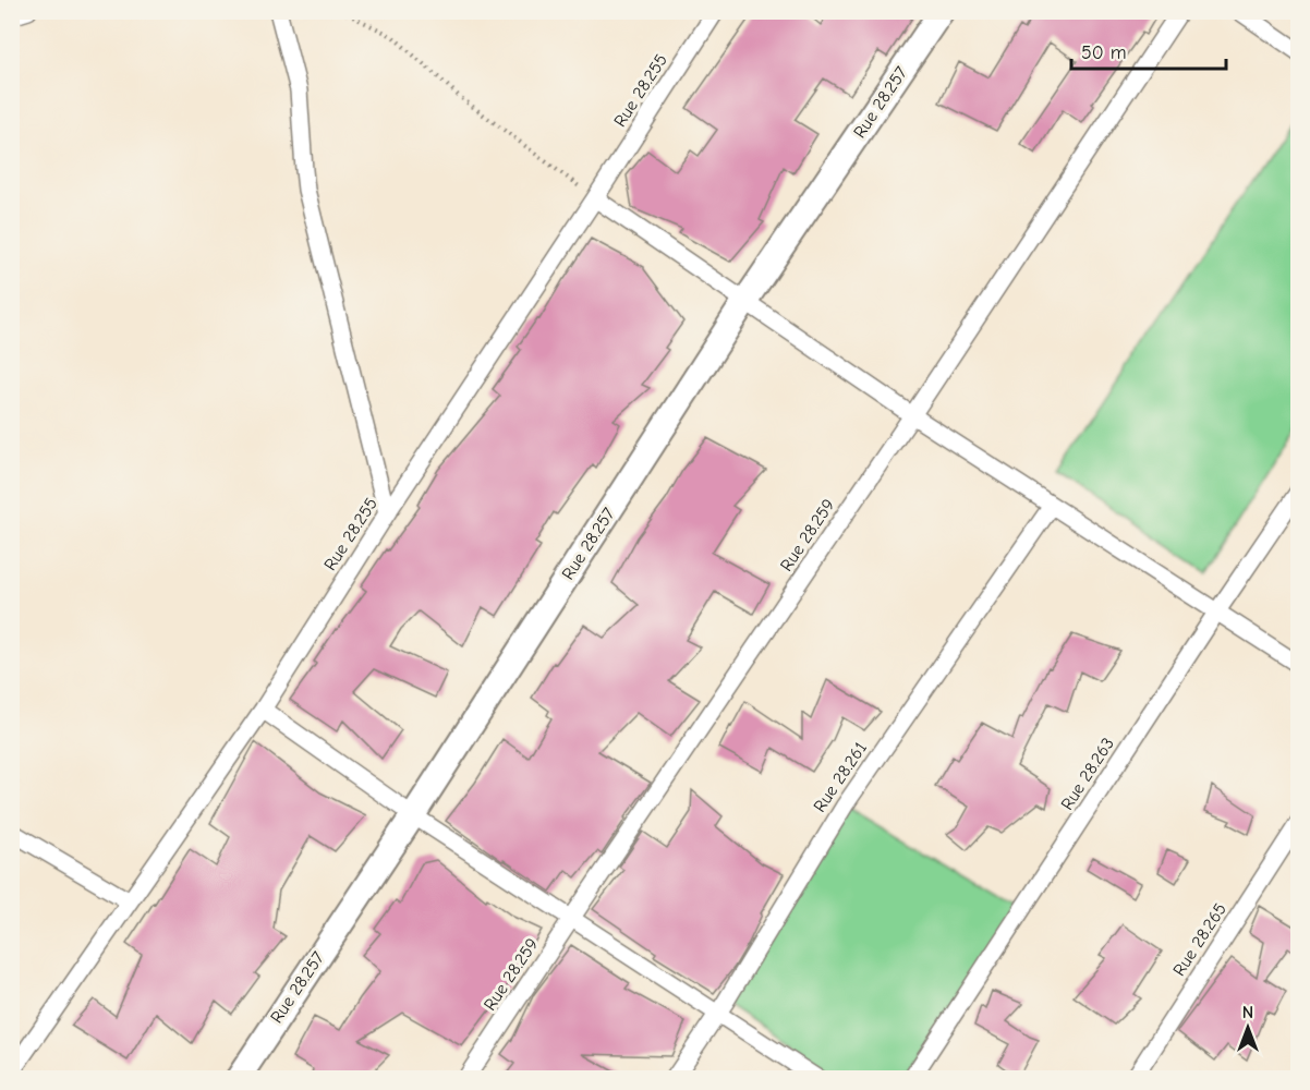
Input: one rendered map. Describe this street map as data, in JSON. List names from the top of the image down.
{
  "streets": {
    "street": [
      "Rue 28.255",
      "Rue 28.257",
      "Rue 28.259",
      "Rue 28.263",
      "Rue 28.261",
      "Rue 28.265"
    ]
  },
  "scale_bar": "50 m",
  "north": "top"
}
